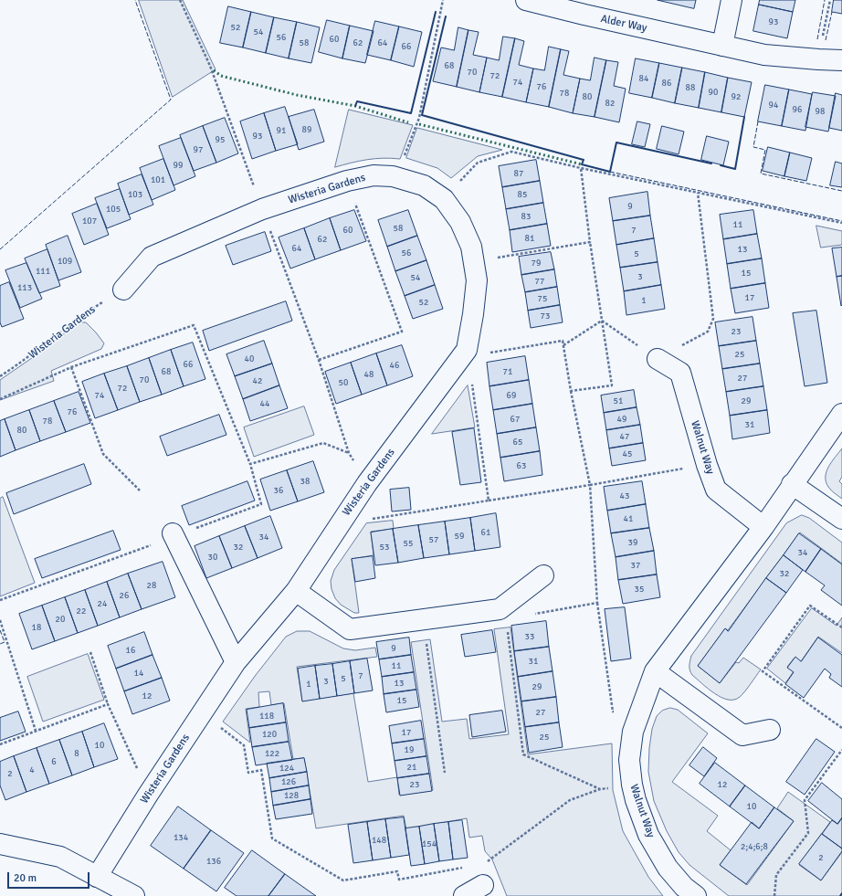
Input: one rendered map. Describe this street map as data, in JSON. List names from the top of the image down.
{
  "streets": {
    "street": ["Alder Way", "Wisteria Gardens", "Walnut Way"]
  },
  "house_numbers": [
    "93",
    "52",
    "54",
    "56",
    "60",
    "58",
    "62",
    "64",
    "66",
    "68",
    "70",
    "72",
    "84",
    "74",
    "86",
    "76",
    "88",
    "90",
    "78",
    "80",
    "92",
    "82",
    "94",
    "96",
    "98",
    "89",
    "91",
    "93",
    "95",
    "97",
    "99",
    "87",
    "101",
    "103",
    "85",
    "9",
    "105",
    "83",
    "107",
    "11",
    "58",
    "60",
    "7",
    "81",
    "62",
    "64",
    "13",
    "56",
    "5",
    "109",
    "79",
    "111",
    "15",
    "3",
    "54",
    "77",
    "113",
    "17",
    "75",
    "1",
    "52",
    "73",
    "23",
    "25",
    "40",
    "66",
    "46",
    "68",
    "71",
    "48",
    "27",
    "70",
    "42",
    "50",
    "72",
    "74",
    "69",
    "51",
    "29",
    "44",
    "76",
    "67",
    "49",
    "78",
    "31",
    "80",
    "47",
    "65",
    "45",
    "63",
    "38",
    "36",
    "43",
    "41",
    "61",
    "59",
    "34",
    "57",
    "39",
    "55",
    "32",
    "53",
    "34",
    "30",
    "37",
    "32",
    "28",
    "35",
    "26",
    "24",
    "22",
    "20",
    "18",
    "33",
    "9",
    "16",
    "31",
    "11",
    "14",
    "7",
    "5",
    "3",
    "13",
    "1",
    "29",
    "12",
    "15",
    "27",
    "118",
    "17",
    "120",
    "25",
    "10",
    "19",
    "8",
    "122",
    "6",
    "21",
    "124",
    "4",
    "2",
    "126",
    "23",
    "12",
    "128",
    "10",
    "134",
    "148",
    "154",
    "2;4;6;8",
    "2",
    "136"
  ],
  "scale_bar": "20 m"
}
